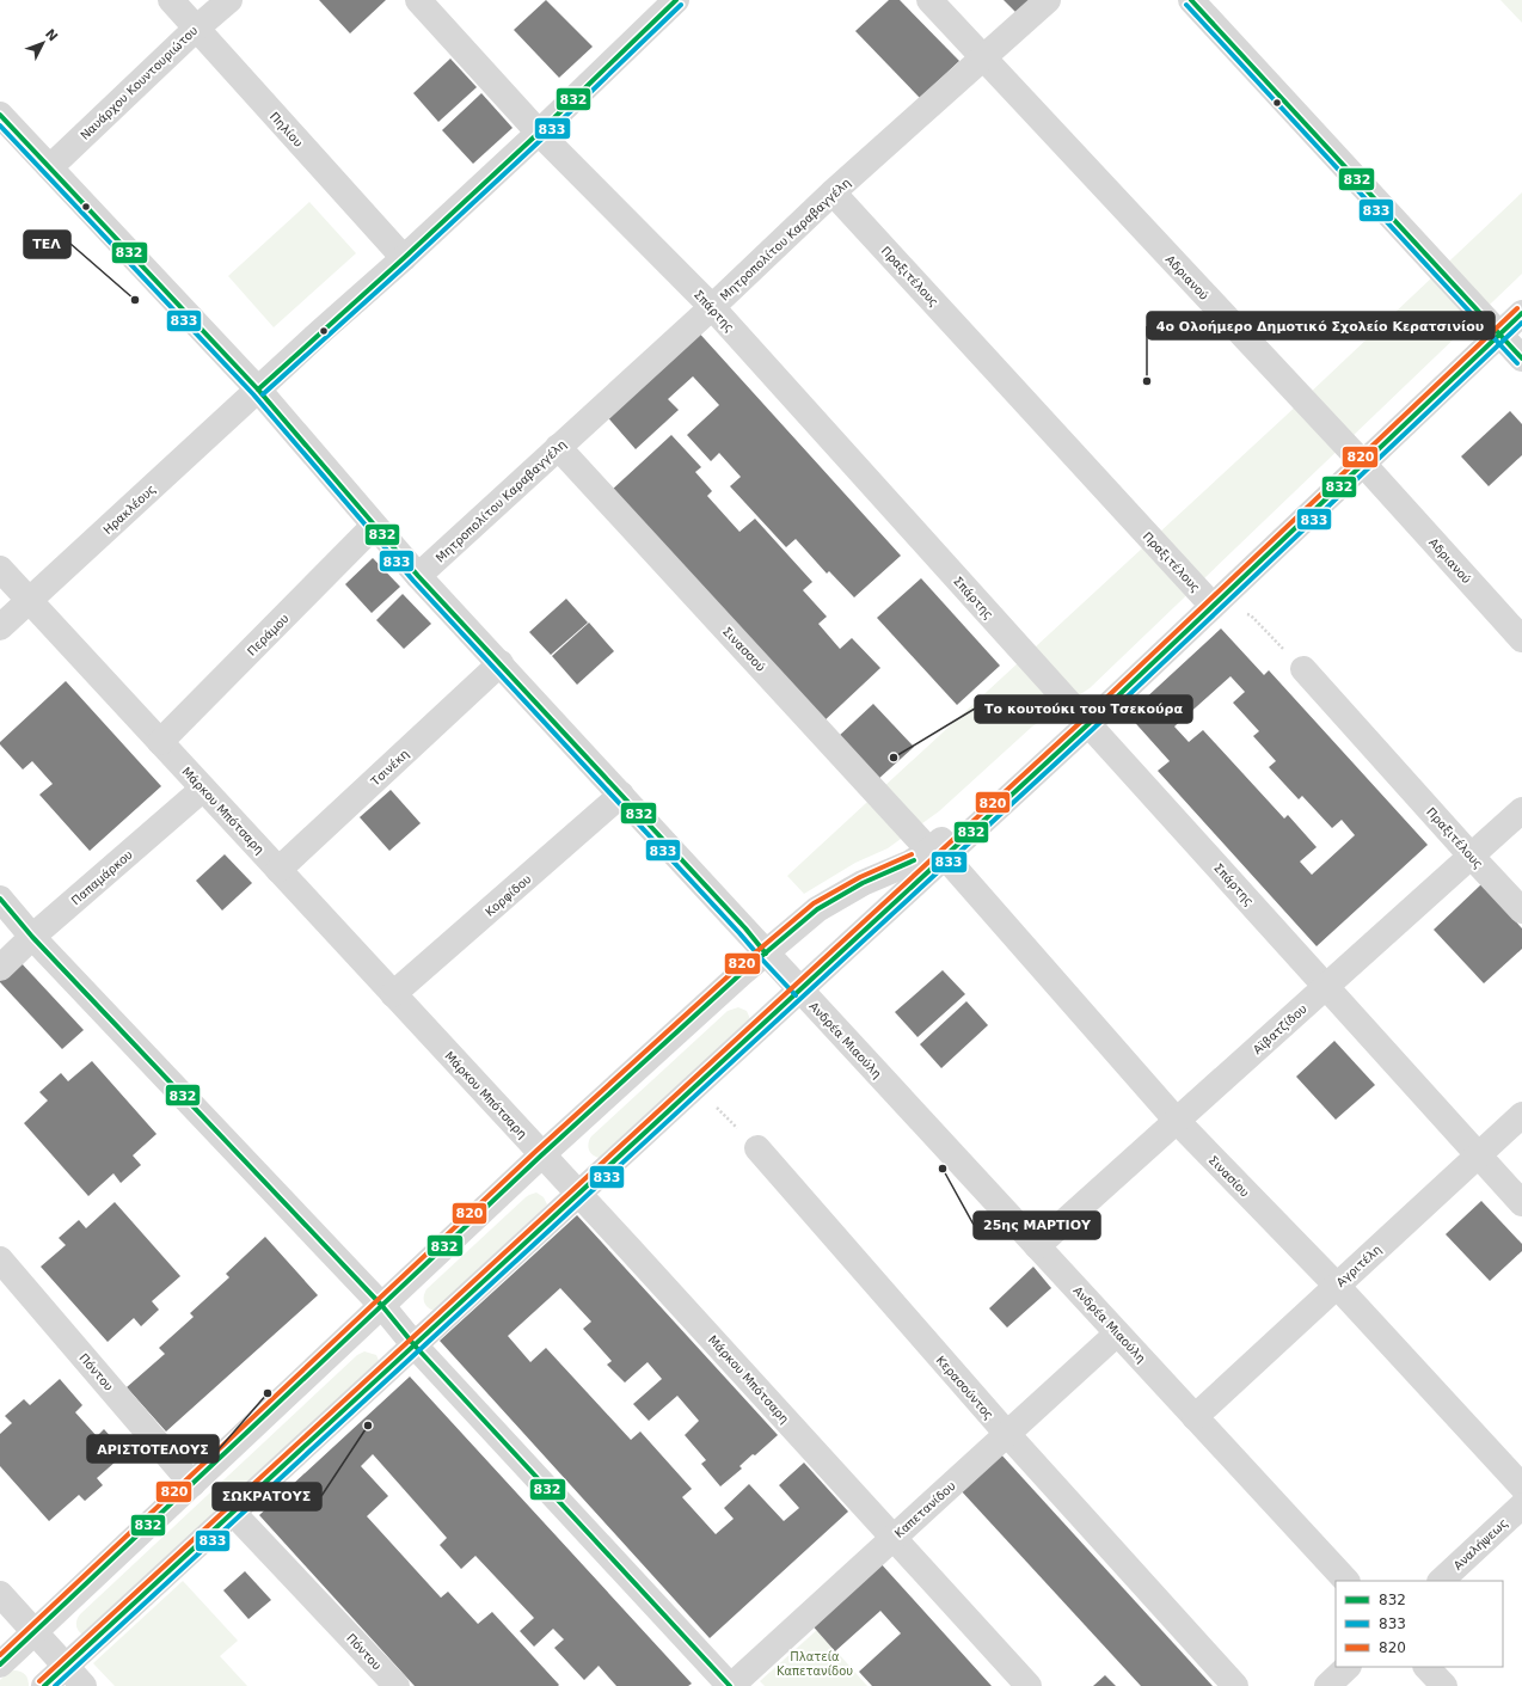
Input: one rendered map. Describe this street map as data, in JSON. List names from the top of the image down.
{
  "streets": {
    "street": [
      "Ναυάρχου Κουντουριώτου",
      "Πηλίου",
      "Μητροπολίτου Καραβαγγέλη",
      "Πραξιτέλους",
      "Αδριανού",
      "Σπάρτης",
      "Ηρακλέους",
      "Περάμου",
      "Σινασσού",
      "Τσινέκη",
      "Μάρκου Μπότσαρη",
      "Παπαμάρκου",
      "Κορφίδου",
      "Αϊβατζίδου",
      "Ανδρέα Μιαούλη",
      "Σινασίου",
      "Αγριτέλη",
      "Πόντου",
      "Κερασούντος",
      "Καπετανίδου",
      "Αναλήψεως"
    ]
  },
  "crossings": [
    ["Ναυάρχου Κουντουριώτου", "Πηλίου"],
    ["Ναυάρχου Κουντουριώτου", "Ανδρέα Μιαούλη"],
    ["Πηλίου", "Ηρακλέους"],
    ["Μητροπολίτου Καραβαγγέλη", "Πραξιτέλους"],
    ["Μητροπολίτου Καραβαγγέλη", "Αδριανού"],
    ["Μητροπολίτου Καραβαγγέλη", "Σπάρτης"],
    ["Μητροπολίτου Καραβαγγέλη", "Σινασσού"],
    ["Μητροπολίτου Καραβαγγέλη", "Ανδρέα Μιαούλη"],
    ["Πραξιτέλους", "Αϊβατζίδου"],
    ["Σπάρτης", "Ηρακλέους"],
    ["Σπάρτης", "Αϊβατζίδου"],
    ["Σπάρτης", "Αγριτέλη"],
    ["Ηρακλέους", "Μάρκου Μπότσαρη"],
    ["Ηρακλέους", "Ανδρέα Μιαούλη"],
    ["Περάμου", "Μάρκου Μπότσαρη"],
    ["Περάμου", "Ανδρέα Μιαούλη"],
    ["Σινασσού", "Σινασίου"],
    ["Τσινέκη", "Μάρκου Μπότσαρη"],
    ["Τσινέκη", "Ανδρέα Μιαούλη"],
    ["Μάρκου Μπότσαρη", "Παπαμάρκου"],
    ["Μάρκου Μπότσαρη", "Κορφίδου"],
    ["Μάρκου Μπότσαρη", "Καπετανίδου"],
    ["Κορφίδου", "Ανδρέα Μιαούλη"],
    ["Αϊβατζίδου", "Ανδρέα Μιαούλη"],
    ["Αϊβατζίδου", "Σινασίου"],
    ["Ανδρέα Μιαούλη", "Αγριτέλη"],
    ["Ανδρέα Μιαούλη", "Καπετανίδου"],
    ["Σινασίου", "Αγριτέλη"],
    ["Κερασούντος", "Καπετανίδου"]
  ],
  "parks": ["Πλατεία Καπετανίδου"],
  "places": [
    "ΤΕΛ",
    "4o Ολοήμερο Δημοτικό Σχολείο Κερατσινίου",
    "Το κουτούκι του Τσεκούρα",
    "25ης ΜΑΡΤΙΟΥ",
    "ΑΡΙΣΤΟΤΕΛΟΥΣ",
    "ΣΩΚΡΑΤΟΥΣ"
  ],
  "lines": ["transit line 832", "transit line 833", "transit line 820"],
  "legend": ["832", "833", "820"],
  "north": "top right"
}
